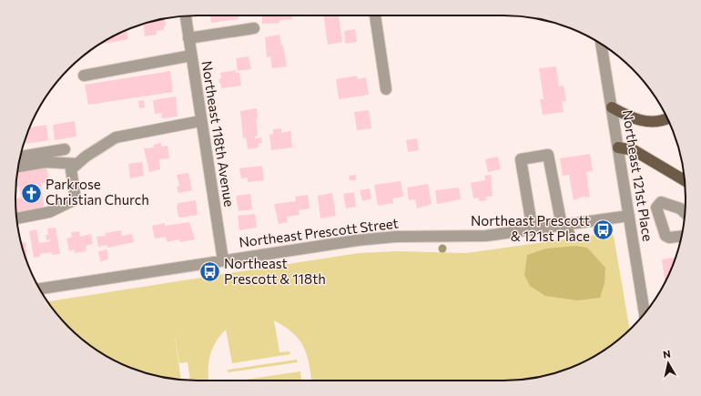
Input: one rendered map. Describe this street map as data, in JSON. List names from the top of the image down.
{
  "streets": {
    "street": ["Northeast 118th Avenue", "Northeast 121st Place", "Northeast Prescott Street"]
  },
  "crossings": [
    ["Northeast 118th Avenue", "Northeast Prescott Street"],
    ["Northeast 121st Place", "Northeast Prescott Street"]
  ],
  "places": {
    "church": ["Parkrose Christian Church"],
    "bus stop": ["Northeast Prescott & 121st Place", "Northeast Prescott & 118th"]
  },
  "north": "top"
}
